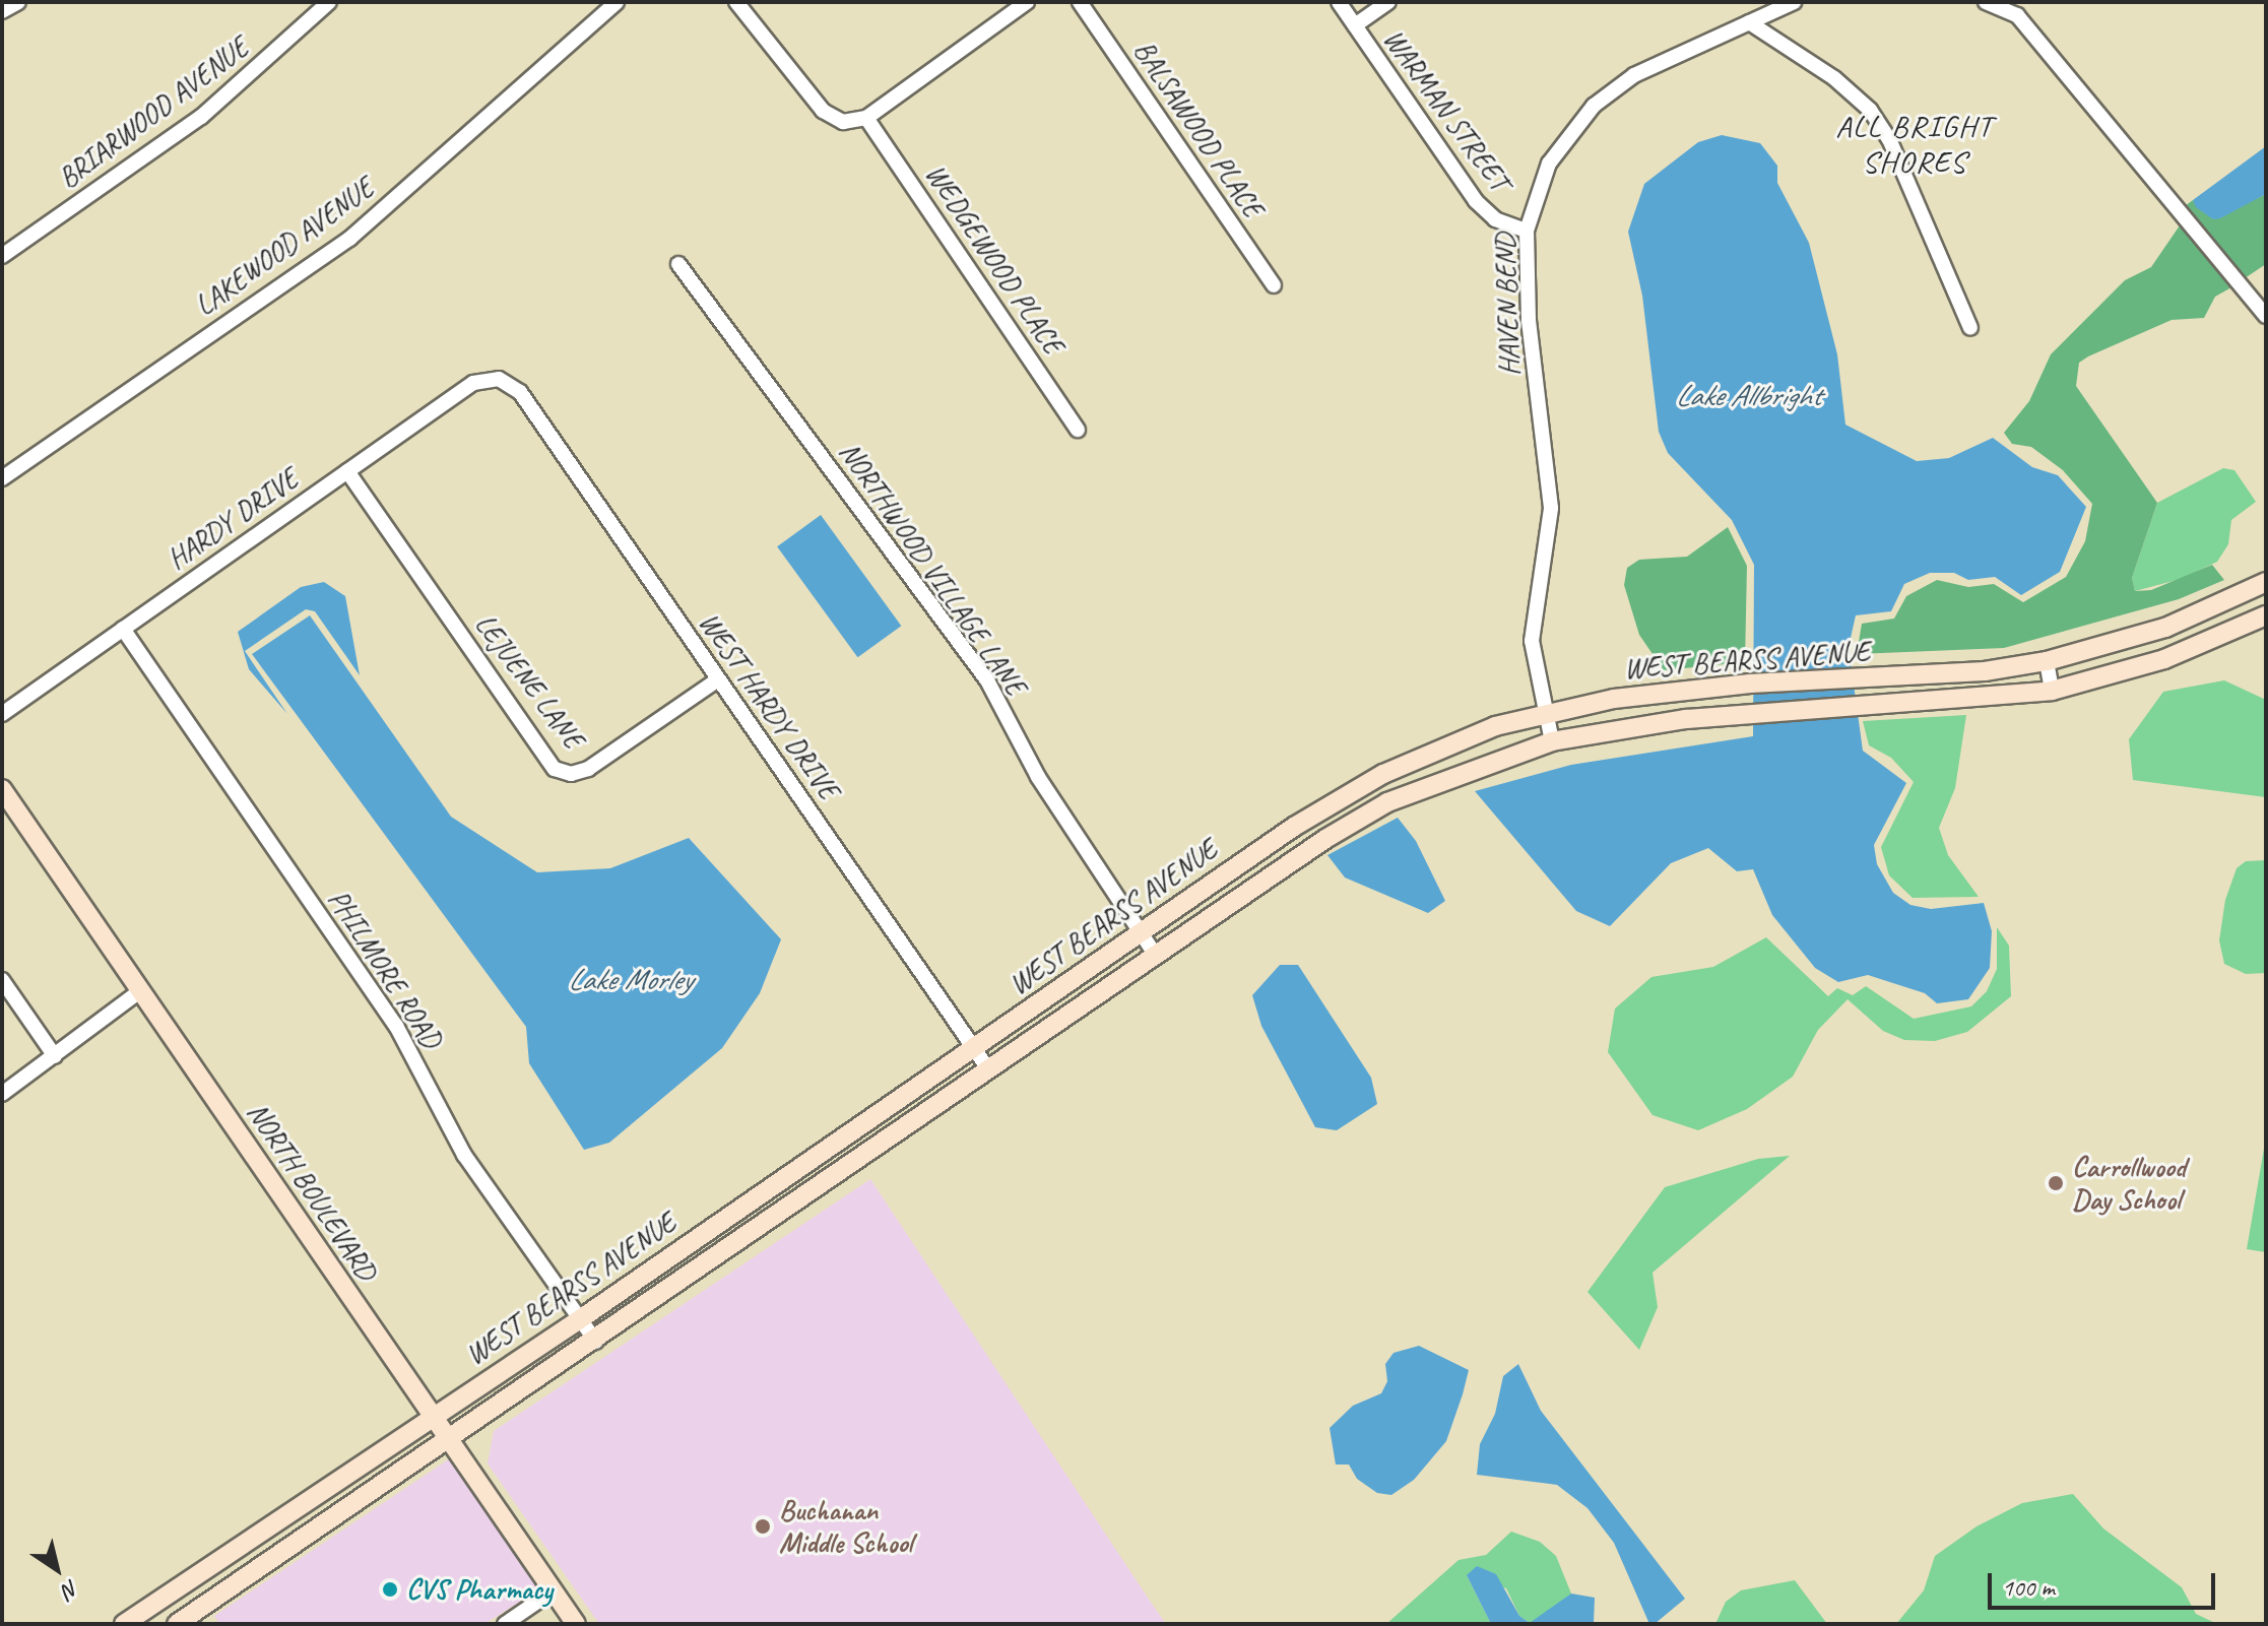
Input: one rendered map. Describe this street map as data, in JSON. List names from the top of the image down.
{
  "streets": {
    "main road": ["WEST BEARSS AVENUE", "NORTH BOULEVARD"],
    "street": [
      "WARMAN STREET",
      "BRIARWOOD AVENUE",
      "BALSAWOOD PLACE",
      "LAKEWOOD AVENUE",
      "WEDGEWOOD PLACE",
      "HAVEN BEND",
      "HARDY DRIVE",
      "NORTHWOOD VILLAGE LANE",
      "LEJUENE LANE",
      "WEST HARDY DRIVE",
      "PHILMORE ROAD"
    ]
  },
  "crossings": [
    ["WARMAN STREET", "HAVEN BEND"],
    ["HAVEN BEND", "WEST BEARSS AVENUE"],
    ["HARDY DRIVE", "LEJUENE LANE"],
    ["HARDY DRIVE", "WEST HARDY DRIVE"],
    ["HARDY DRIVE", "PHILMORE ROAD"],
    ["NORTHWOOD VILLAGE LANE", "WEST BEARSS AVENUE"],
    ["WEST BEARSS AVENUE", "WEST HARDY DRIVE"],
    ["WEST BEARSS AVENUE", "PHILMORE ROAD"],
    ["WEST BEARSS AVENUE", "NORTH BOULEVARD"],
    ["LEJUENE LANE", "WEST HARDY DRIVE"]
  ],
  "districts": ["ALL BRIGHT SHORES"],
  "water": ["Lake Allbright", "Lake Morley"],
  "places": ["Carrollwood Day School", "Buchanan Middle School", "CVS Pharmacy"],
  "scale_bar": "100 m",
  "north": "bottom right"
}
